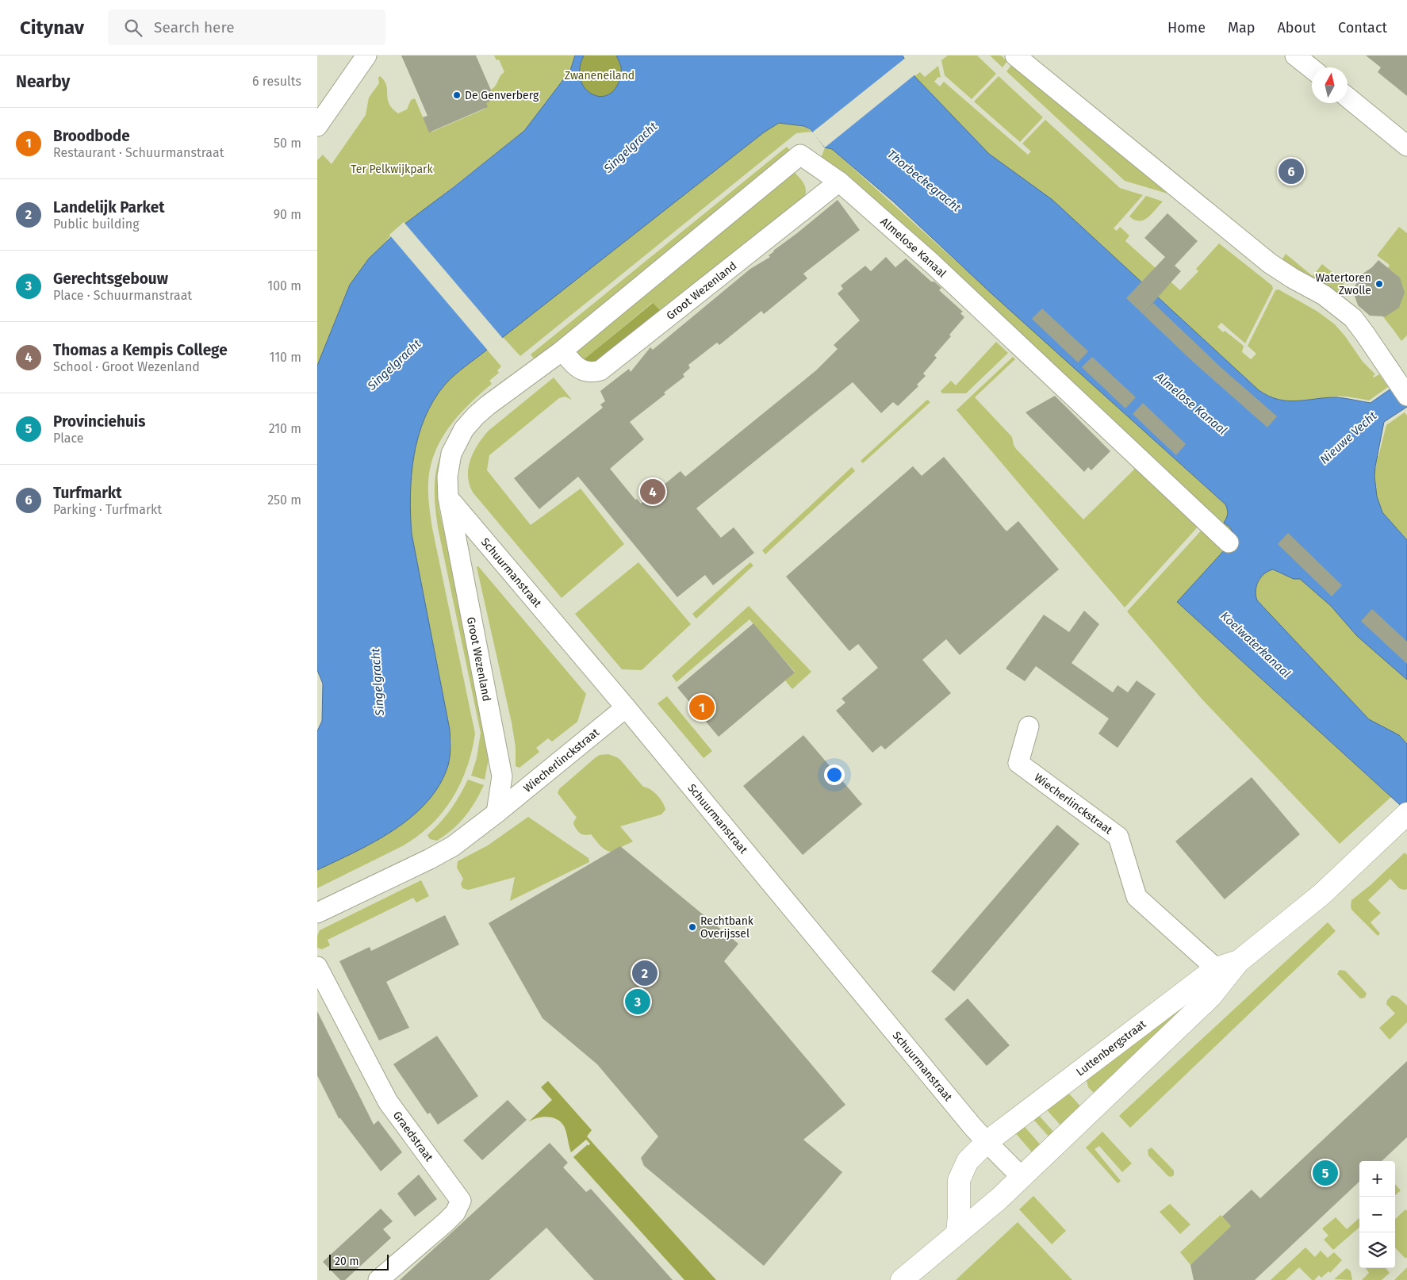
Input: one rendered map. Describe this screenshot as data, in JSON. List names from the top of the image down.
{
  "streets": {
    "main road": ["Luttenbergstraat"],
    "street": [
      "Almelose Kanaal",
      "Groot Wezenland",
      "Schuurmanstraat",
      "Wiecherlinckstraat",
      "Graedstraat"
    ]
  },
  "crossings": [
    ["Almelose Kanaal", "Groot Wezenland"],
    ["Groot Wezenland", "Schuurmanstraat"],
    ["Groot Wezenland", "Wiecherlinckstraat"],
    ["Schuurmanstraat", "Wiecherlinckstraat"],
    ["Schuurmanstraat", "Luttenbergstraat"],
    ["Wiecherlinckstraat", "Luttenbergstraat"]
  ],
  "water": [
    "Singelgracht",
    "Thorbeckegracht",
    "Almelose Kanaal",
    "Nieuwe Vecht",
    "Koelwaterkanaal"
  ],
  "parks": ["Zwaneneiland", "Ter Pelkwijkpark"],
  "places": ["De Genverberg", "Watertoren Zwolle", "Rechtbank Overijssel"],
  "scale_bar": "20 m",
  "north": "top",
  "page": {
    "header": "Citynav",
    "search": "Search here",
    "nav": [
      "Home",
      "Map",
      "About",
      "Contact"
    ],
    "heading": ["Nearby", "6 results"],
    "list": [
      {
        "mark": "1",
        "name": "Broodbode",
        "note": "Restaurant · Schuurmanstraat",
        "value": "50 m"
      },
      {
        "mark": "2",
        "name": "Landelijk Parket",
        "note": "Public building",
        "value": "90 m"
      },
      {
        "mark": "3",
        "name": "Gerechtsgebouw",
        "note": "Place · Schuurmanstraat",
        "value": "100 m"
      },
      {
        "mark": "4",
        "name": "Thomas a Kempis College",
        "note": "School · Groot Wezenland",
        "value": "110 m"
      },
      {
        "mark": "5",
        "name": "Provinciehuis",
        "note": "Place",
        "value": "210 m"
      },
      {
        "mark": "6",
        "name": "Turfmarkt",
        "note": "Parking · Turfmarkt",
        "value": "250 m"
      }
    ],
    "pins": [
      "6",
      "4",
      "1",
      "2",
      "3",
      "5"
    ],
    "map_buttons": ["+", "−"],
    "scale": "20 m"
  }
}
